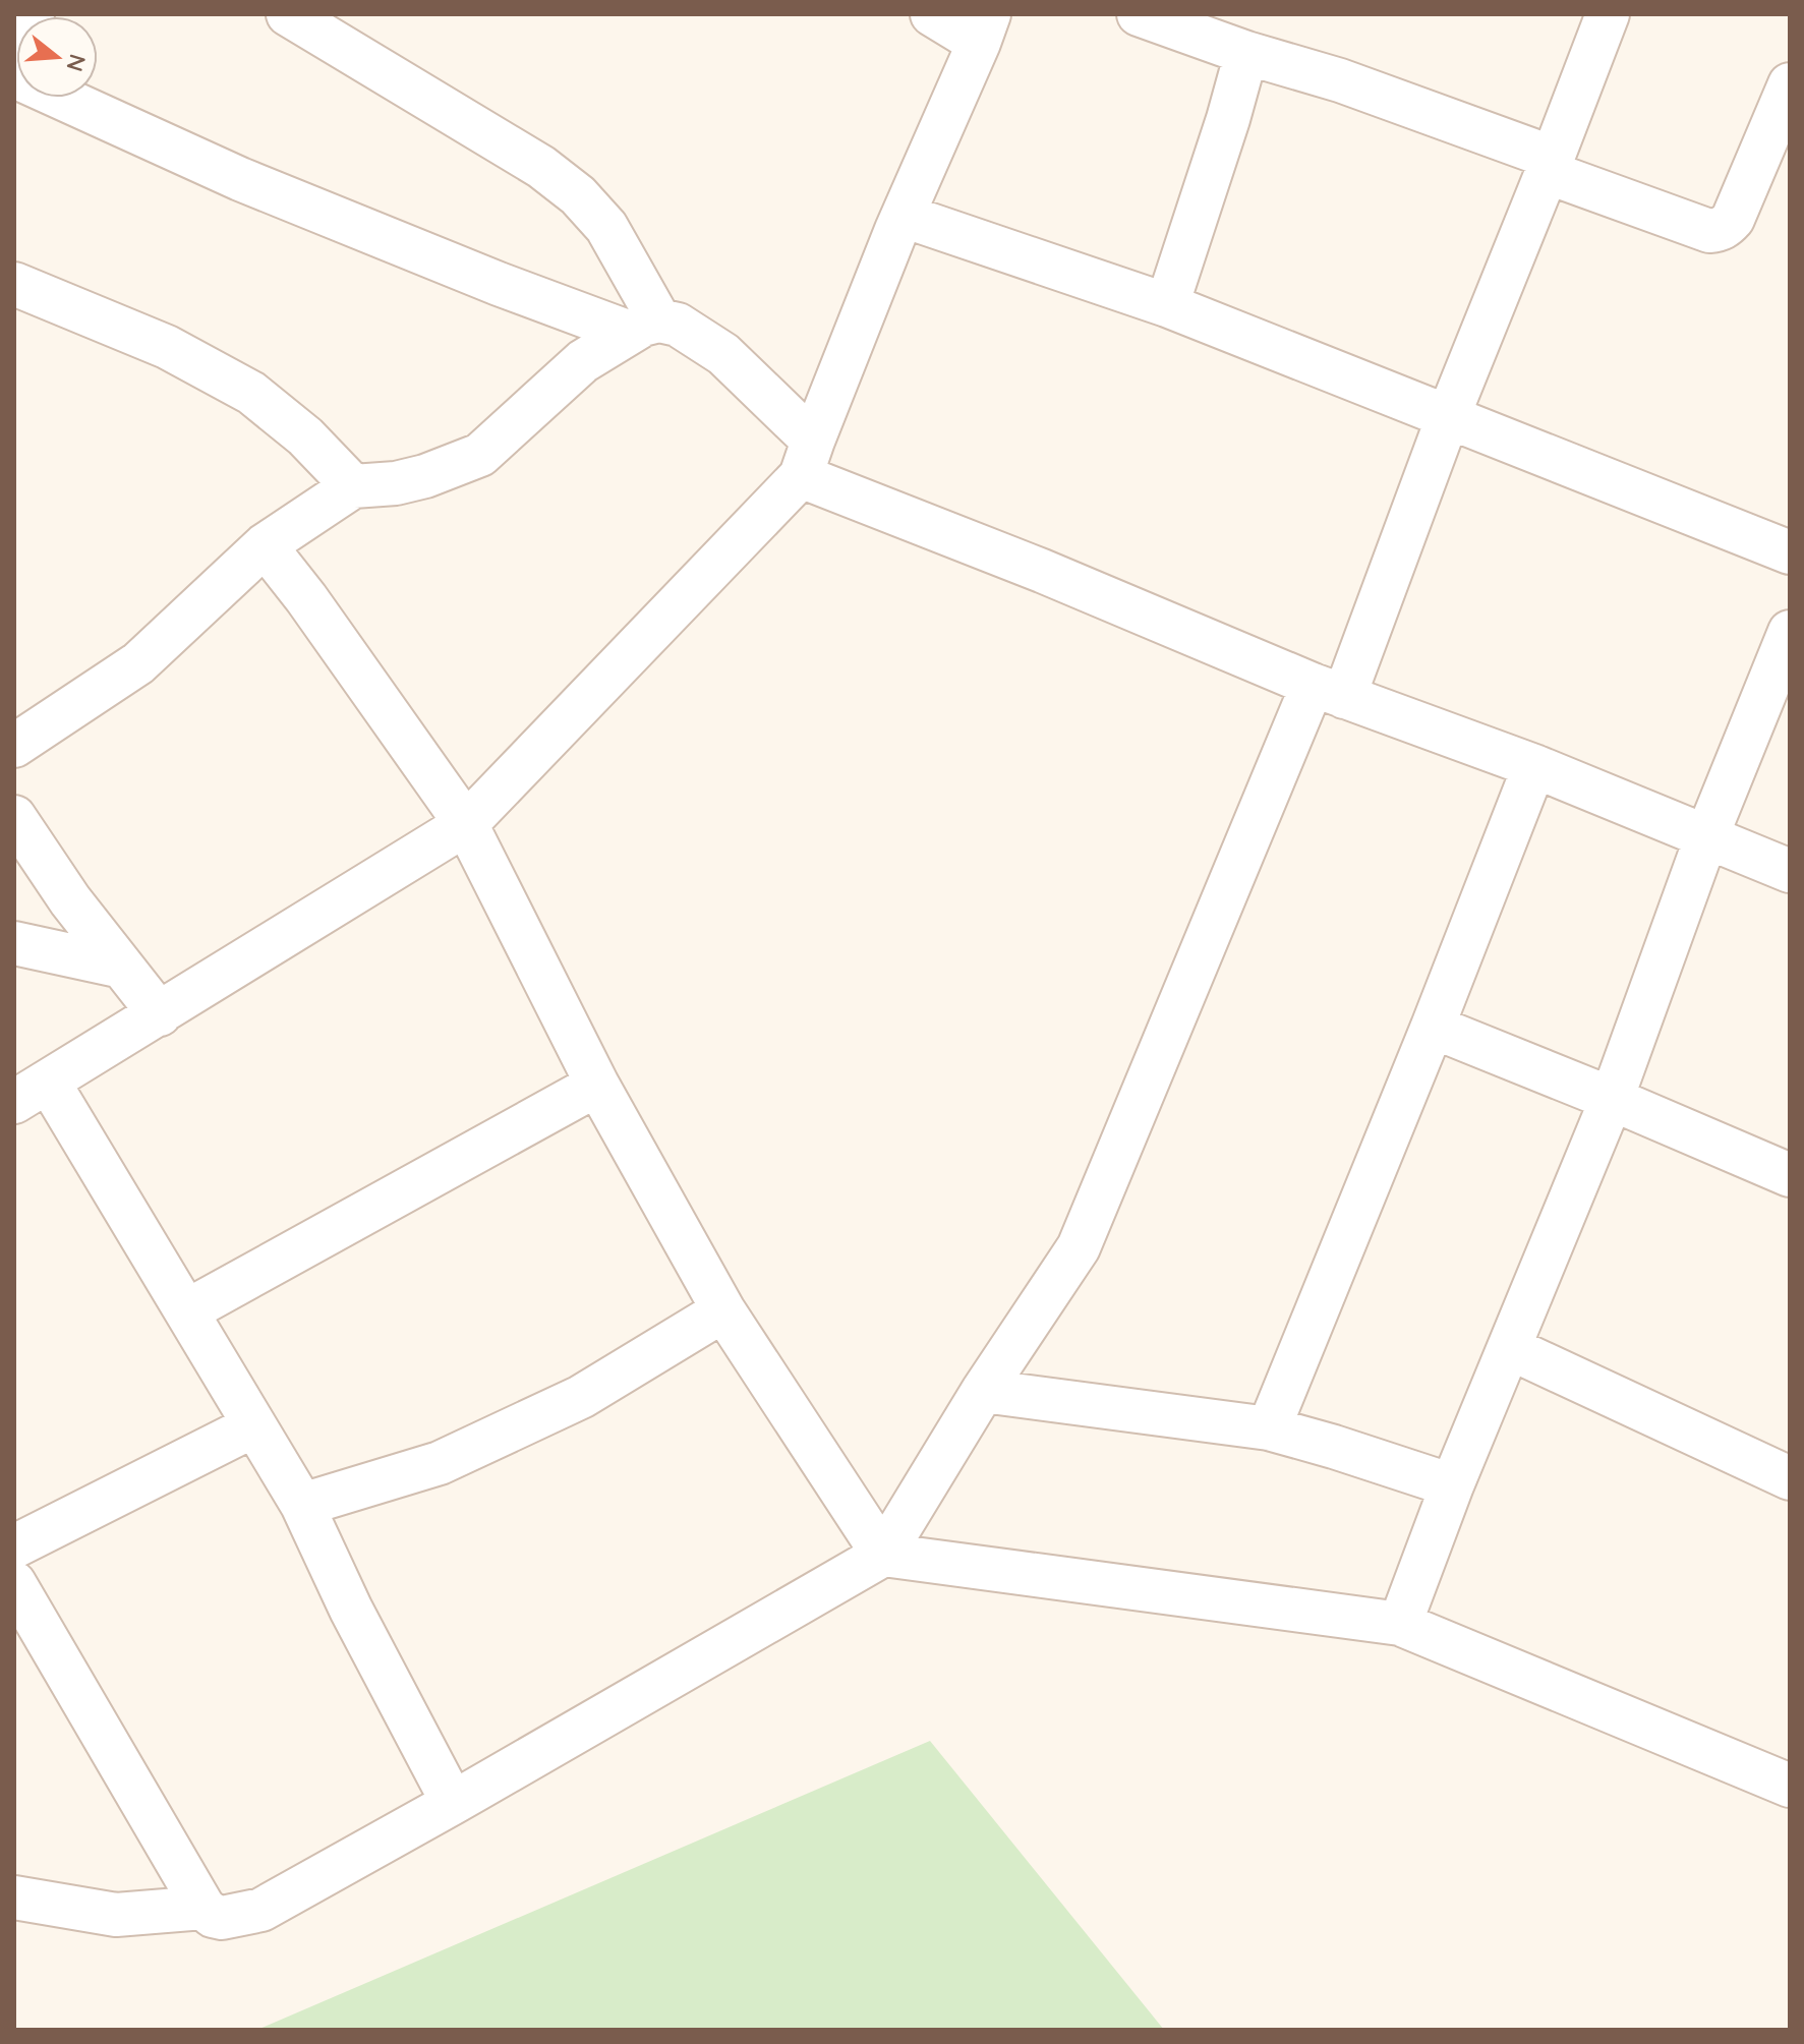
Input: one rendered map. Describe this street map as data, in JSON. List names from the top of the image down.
{
  "north": "right"
}
